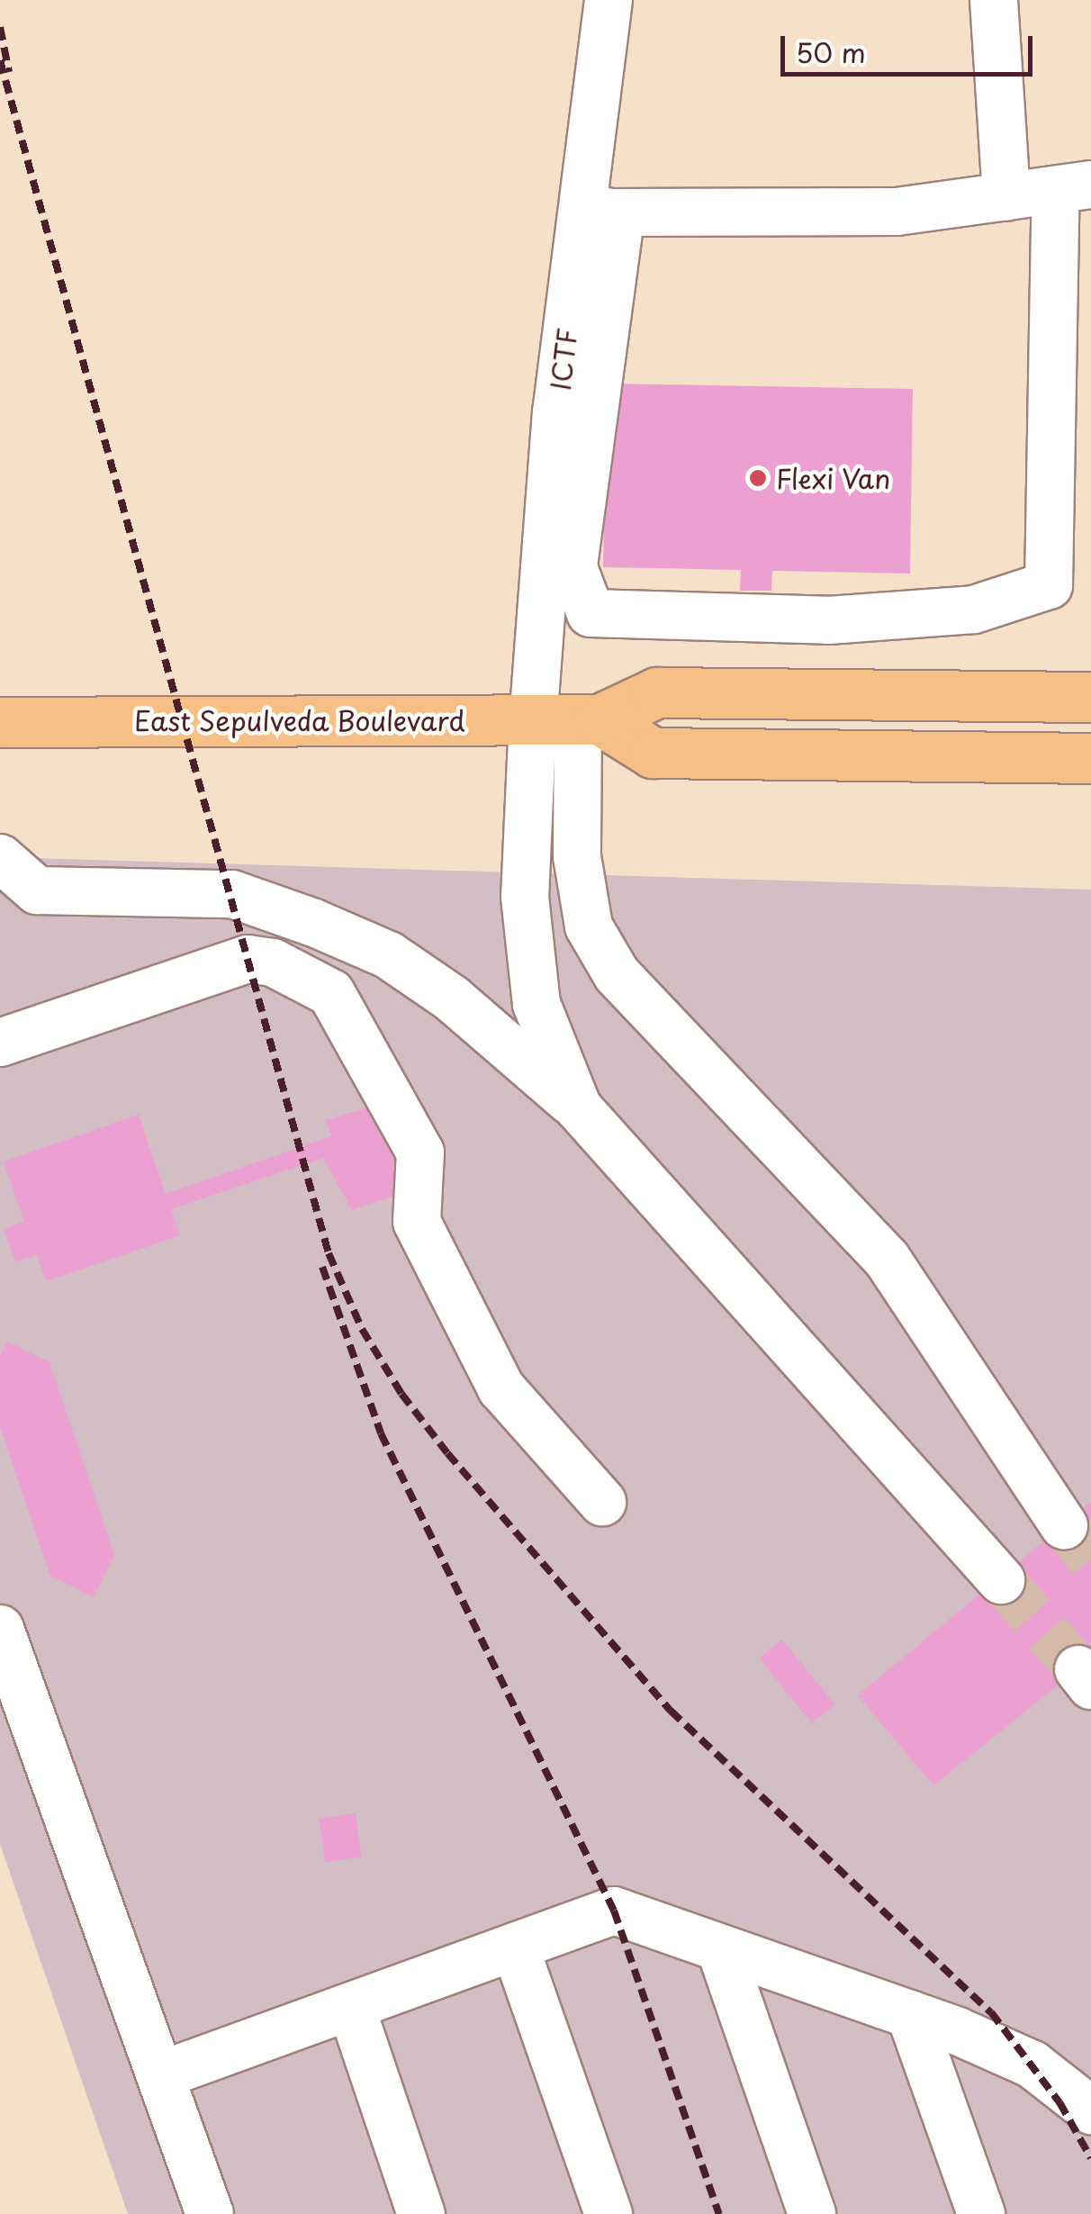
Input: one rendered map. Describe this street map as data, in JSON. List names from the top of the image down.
{
  "streets": {
    "main road": ["East Sepulveda Boulevard"],
    "street": ["ICTF"]
  },
  "crossings": [
    ["ICTF", "East Sepulveda Boulevard"]
  ],
  "places": ["Flexi Van"],
  "scale_bar": "50 m"
}
